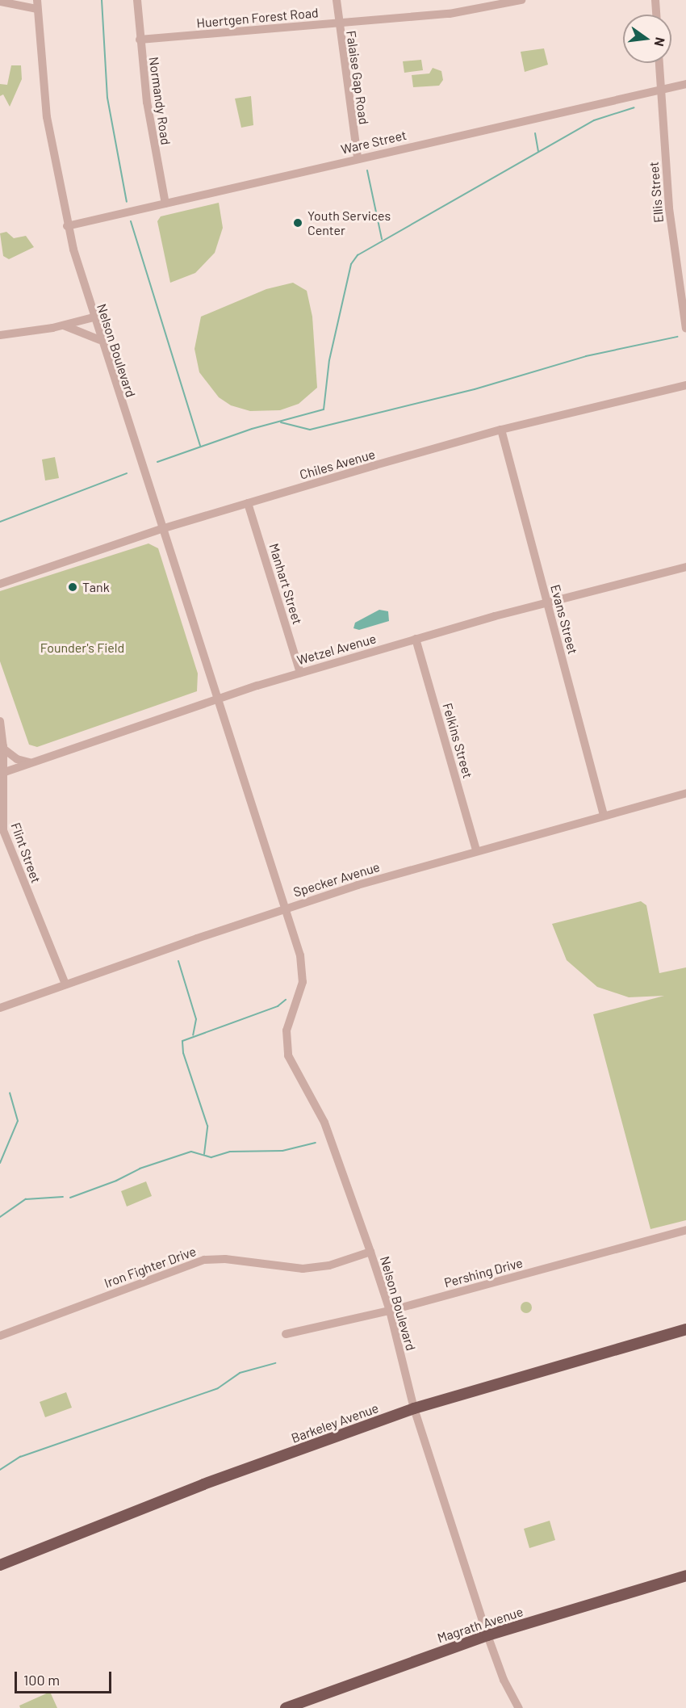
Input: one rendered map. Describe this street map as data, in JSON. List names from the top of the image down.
{
  "streets": {
    "main road": ["Barkeley Avenue", "Magrath Avenue"],
    "street": [
      "Huertgen Forest Road",
      "Falaise Gap Road",
      "Normandy Road",
      "Ware Street",
      "Ellis Street",
      "Nelson Boulevard",
      "Chiles Avenue",
      "Manhart Street",
      "Evans Street",
      "Wetzel Avenue",
      "Felkins Street",
      "Flint Street",
      "Specker Avenue",
      "Iron Fighter Drive",
      "Pershing Drive"
    ]
  },
  "crossings": [
    ["Huertgen Forest Road", "Falaise Gap Road"],
    ["Huertgen Forest Road", "Normandy Road"],
    ["Falaise Gap Road", "Ware Street"],
    ["Normandy Road", "Ware Street"],
    ["Ware Street", "Ellis Street"],
    ["Ware Street", "Nelson Boulevard"],
    ["Nelson Boulevard", "Chiles Avenue"],
    ["Nelson Boulevard", "Wetzel Avenue"],
    ["Nelson Boulevard", "Specker Avenue"],
    ["Nelson Boulevard", "Iron Fighter Drive"],
    ["Nelson Boulevard", "Pershing Drive"],
    ["Nelson Boulevard", "Barkeley Avenue"],
    ["Nelson Boulevard", "Magrath Avenue"],
    ["Chiles Avenue", "Manhart Street"],
    ["Chiles Avenue", "Evans Street"],
    ["Manhart Street", "Wetzel Avenue"],
    ["Evans Street", "Wetzel Avenue"],
    ["Evans Street", "Specker Avenue"],
    ["Wetzel Avenue", "Felkins Street"],
    ["Wetzel Avenue", "Flint Street"],
    ["Felkins Street", "Specker Avenue"],
    ["Flint Street", "Specker Avenue"]
  ],
  "parks": ["Founder's Field"],
  "places": ["Youth Services Center", "Tank"],
  "scale_bar": "100 m",
  "north": "right"
}
